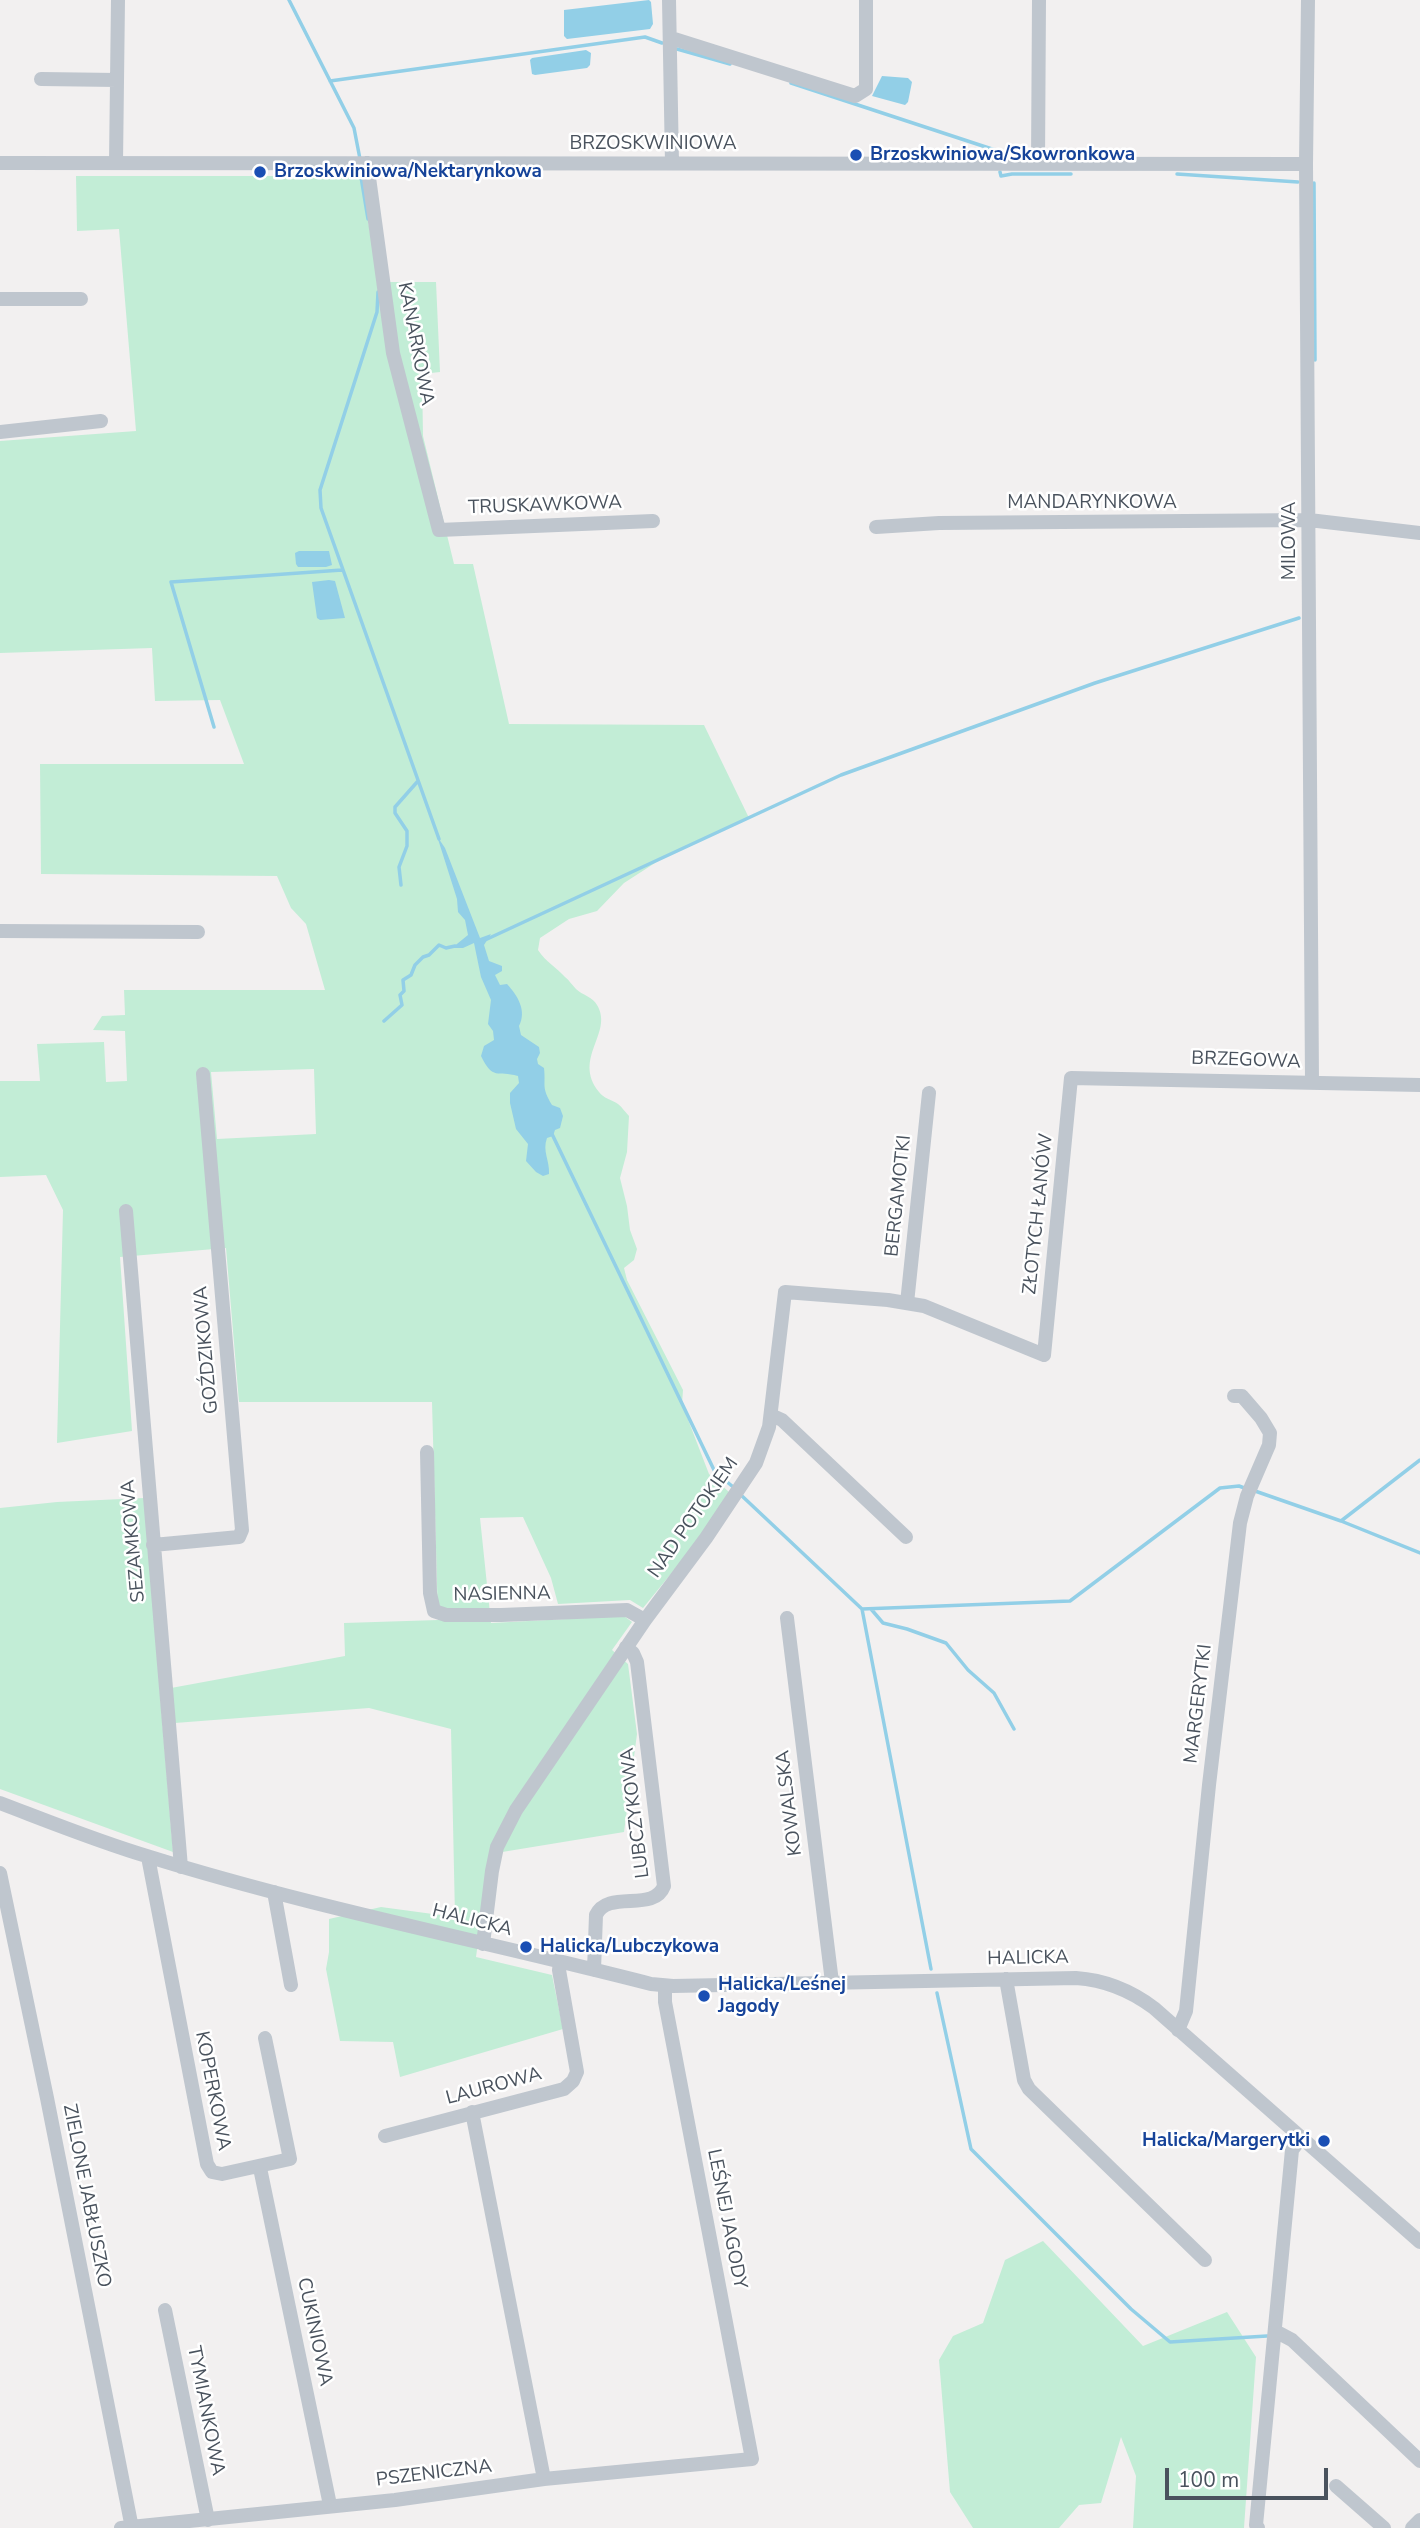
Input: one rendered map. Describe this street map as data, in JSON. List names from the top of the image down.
{
  "streets": {
    "street": [
      "BRZOSKWINIOWA",
      "KANARKOWA",
      "MANDARYNKOWA",
      "TRUSKAWKOWA",
      "MILOWA",
      "BRZEGOWA",
      "BERGAMOTKI",
      "ZŁOTYCH ŁANÓW",
      "GOŹDZIKOWA",
      "NAD POTOKIEM",
      "SEZAMKOWA",
      "NASIENNA",
      "MARGERYTKI",
      "KOWALSKA",
      "LUBCZYKOWA",
      "HALICKA",
      "LAUROWA",
      "KOPERKOWA",
      "ZIELONE JABŁUSZKO",
      "LEŚNEJ JAGODY",
      "CUKINIOWA",
      "TYMIANKOWA",
      "PSZENICZNA"
    ]
  },
  "crossings": [
    ["BRZOSKWINIOWA", "KANARKOWA"],
    ["BRZOSKWINIOWA", "MILOWA"],
    ["KANARKOWA", "TRUSKAWKOWA"],
    ["MANDARYNKOWA", "MILOWA"],
    ["MILOWA", "BRZEGOWA"],
    ["BRZEGOWA", "ZŁOTYCH ŁANÓW"],
    ["BERGAMOTKI", "NAD POTOKIEM"],
    ["ZŁOTYCH ŁANÓW", "NAD POTOKIEM"],
    ["GOŹDZIKOWA", "SEZAMKOWA"],
    ["NAD POTOKIEM", "NASIENNA"],
    ["NAD POTOKIEM", "LUBCZYKOWA"],
    ["NAD POTOKIEM", "HALICKA"],
    ["SEZAMKOWA", "HALICKA"],
    ["MARGERYTKI", "HALICKA"],
    ["KOWALSKA", "HALICKA"],
    ["LUBCZYKOWA", "HALICKA"],
    ["HALICKA", "LAUROWA"],
    ["HALICKA", "KOPERKOWA"],
    ["HALICKA", "LEŚNEJ JAGODY"],
    ["KOPERKOWA", "CUKINIOWA"],
    ["ZIELONE JABŁUSZKO", "PSZENICZNA"],
    ["LEŚNEJ JAGODY", "PSZENICZNA"],
    ["CUKINIOWA", "PSZENICZNA"],
    ["TYMIANKOWA", "PSZENICZNA"]
  ],
  "places": [
    "Brzoskwiniowa/Skowronkowa",
    "Brzoskwiniowa/Nektarynkowa",
    "Halicka/Lubczykowa",
    "Halicka/Leśnej Jagody",
    "Halicka/Margerytki"
  ],
  "scale_bar": "100 m"
}
